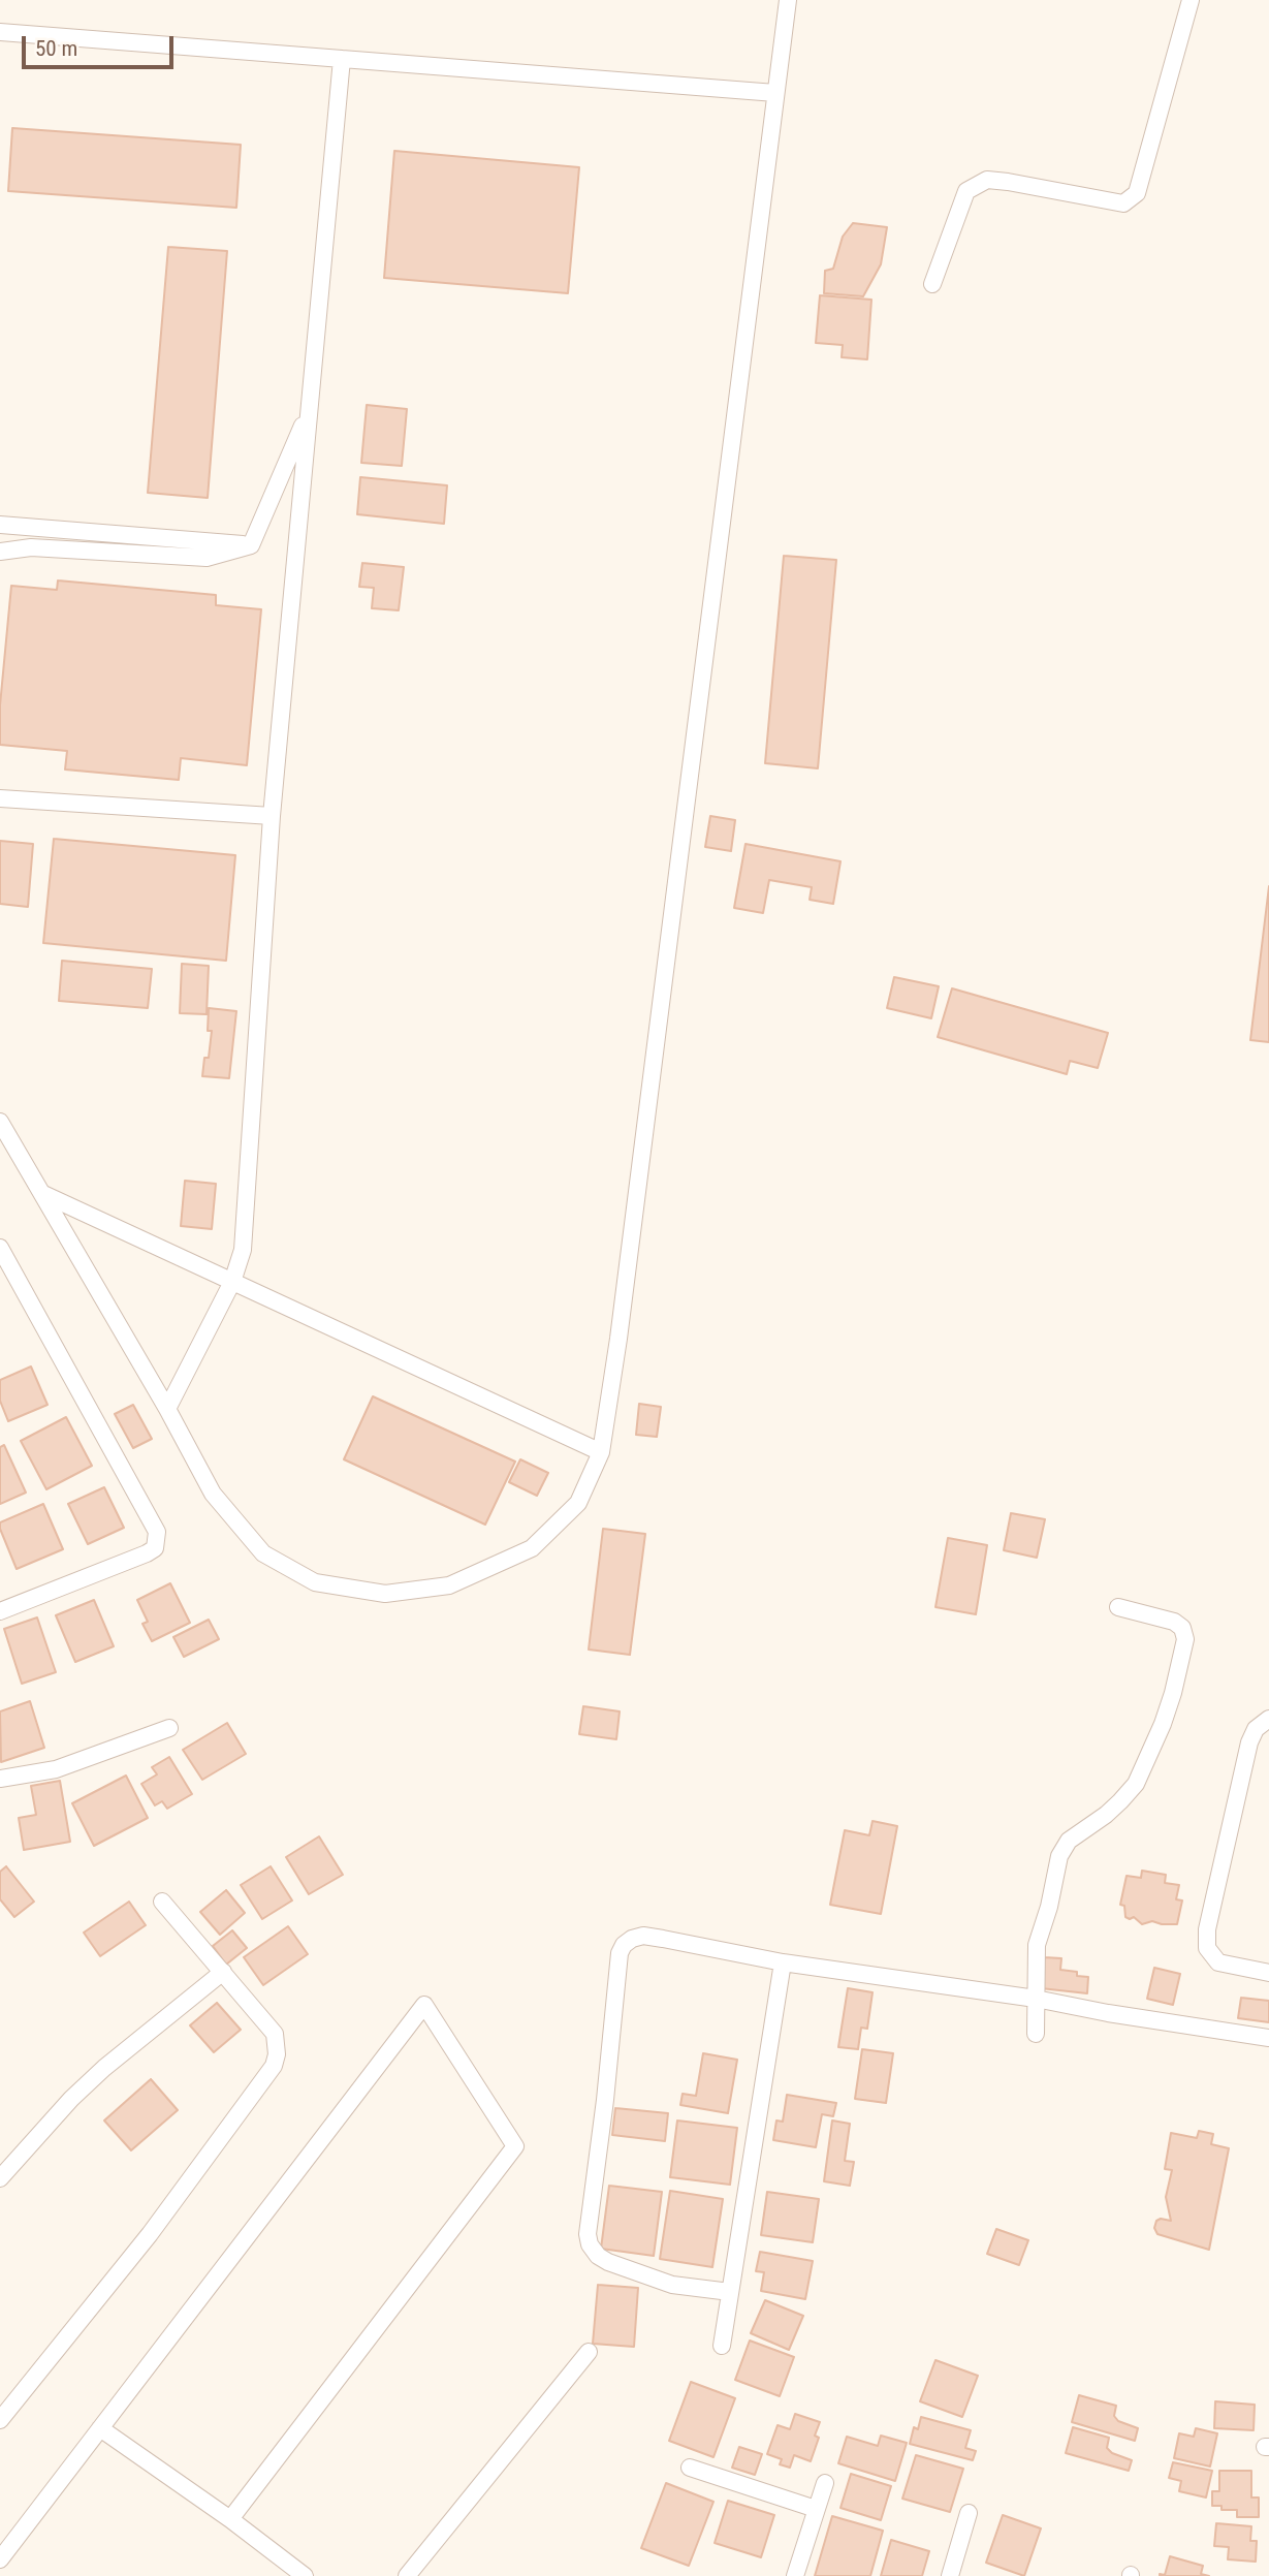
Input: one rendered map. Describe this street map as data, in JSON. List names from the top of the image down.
{
  "scale_bar": "50 m"
}
